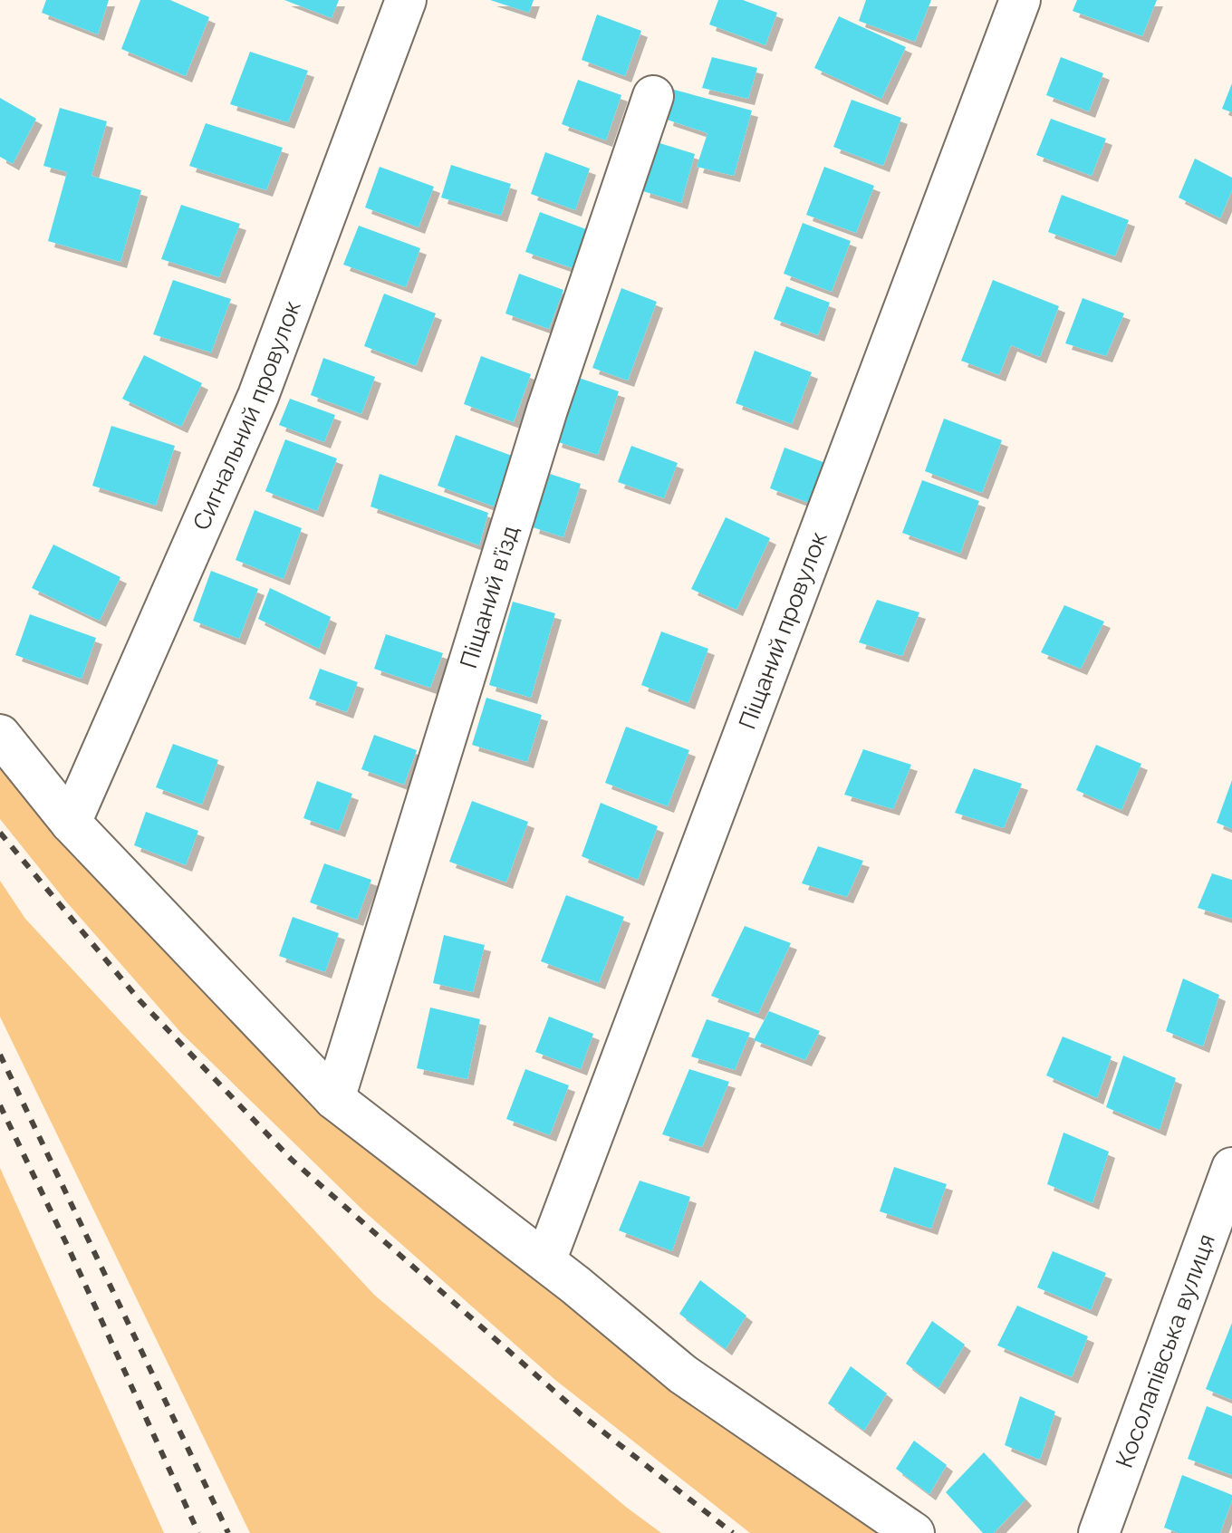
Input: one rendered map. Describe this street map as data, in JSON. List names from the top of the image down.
{
  "streets": {
    "street": [
      "Сигнальний провулок",
      "Піщаний в’їзд",
      "Піщаний провулок",
      "Косолапівська вулиця"
    ]
  }
}
